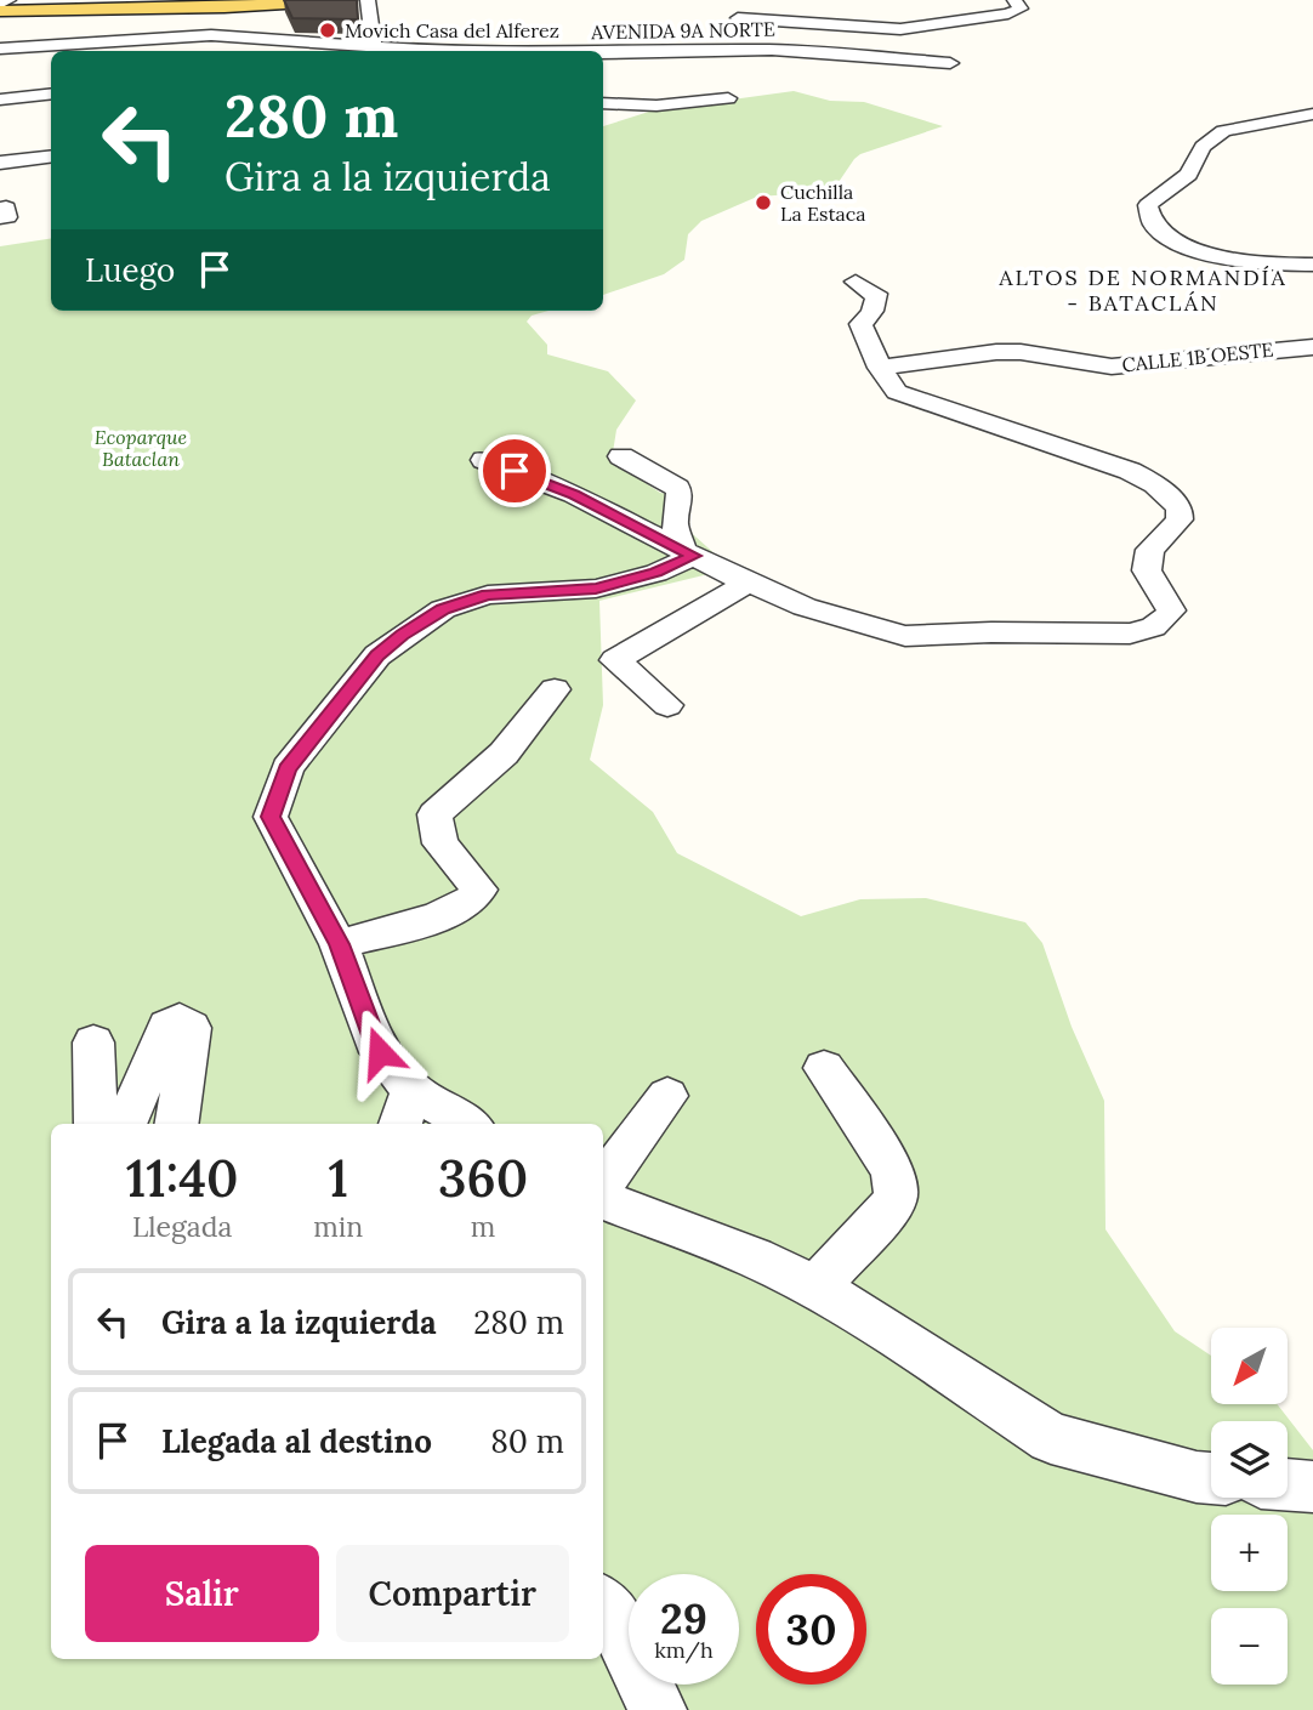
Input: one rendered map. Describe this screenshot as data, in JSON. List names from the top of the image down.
{
  "streets": {
    "street": ["AVENIDA 9A NORTE", "CALLE 1B OESTE"]
  },
  "districts": ["ALTOS DE NORMANDÍA - BATACLÁN"],
  "parks": ["Ecoparque Bataclan"],
  "places": ["Movich Casa del Alferez", "Cuchilla La Estaca"],
  "north": "bottom left",
  "page": {
    "turn": ["280 m", "Gira a la izquierda"],
    "then": "Luego",
    "eta": [
      "11:40",
      "Llegada",
      "1",
      "min",
      "360",
      "m"
    ],
    "list": [
      {
        "name": "Gira a la izquierda",
        "value": "280 m"
      },
      {
        "name": "Llegada al destino",
        "value": "80 m"
      }
    ],
    "map_buttons": ["+", "−"],
    "buttons": ["Salir", "Compartir"],
    "speed": "29 km/h",
    "limit": "30"
  }
}
